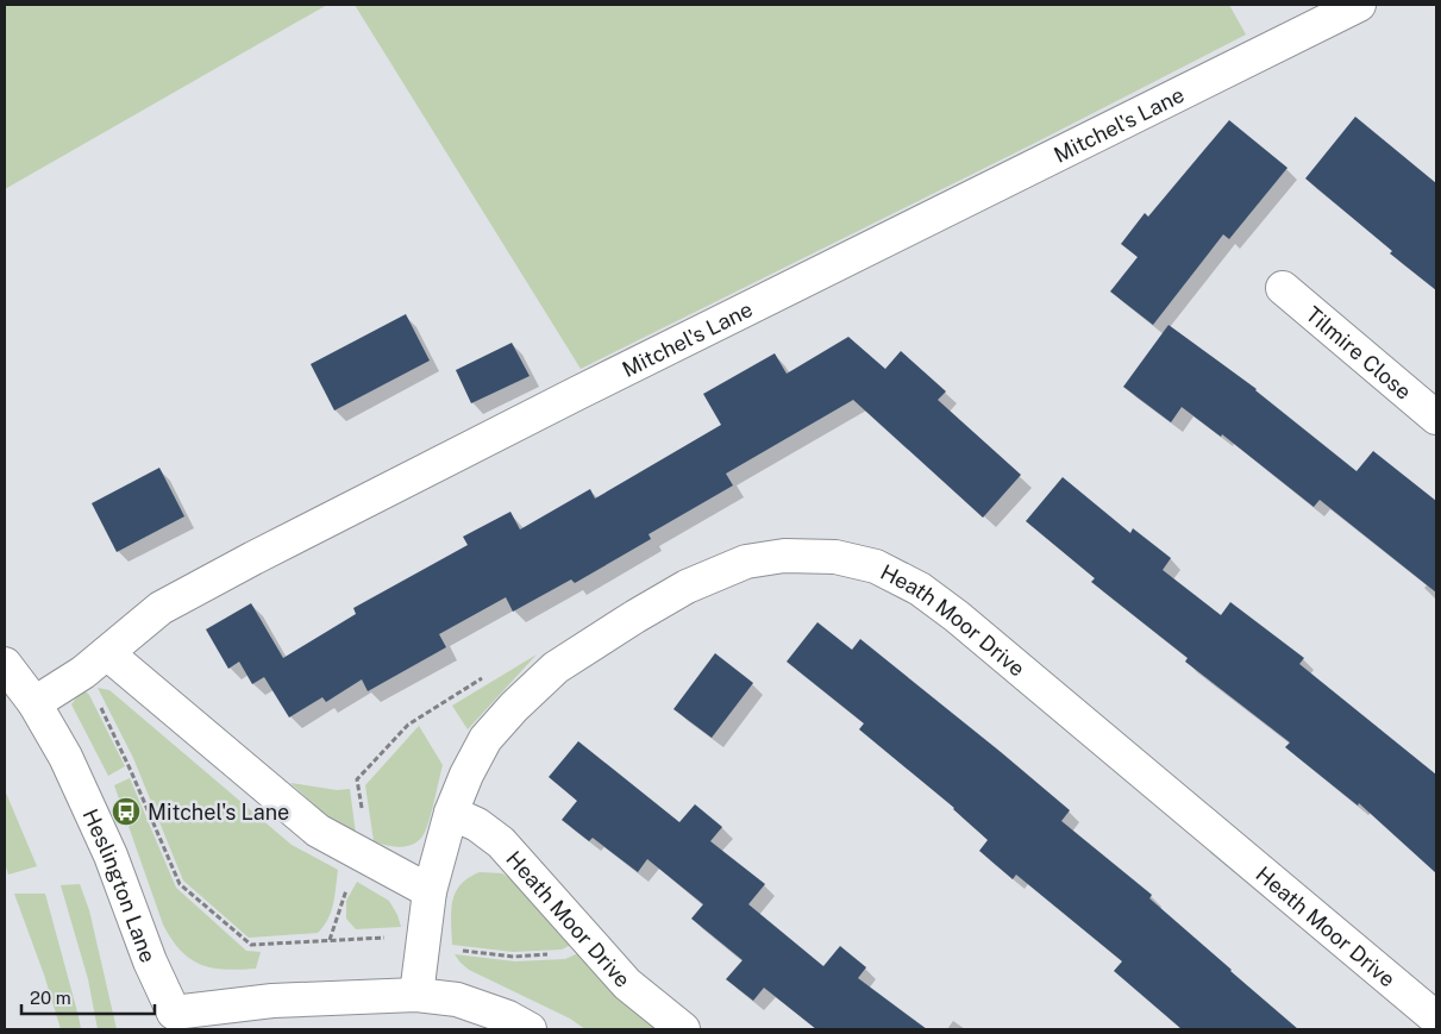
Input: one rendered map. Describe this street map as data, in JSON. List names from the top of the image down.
{
  "streets": {
    "street": [
      "Mitchel's Lane",
      "Tilmire Close",
      "Heath Moor Drive",
      "Heslington Lane"
    ]
  },
  "crossings": [
    ["Mitchel's Lane", "Heslington Lane"],
    ["Heath Moor Drive", "Heslington Lane"]
  ],
  "places": {
    "bus stop": ["Mitchel's Lane"]
  },
  "scale_bar": "20 m"
}
